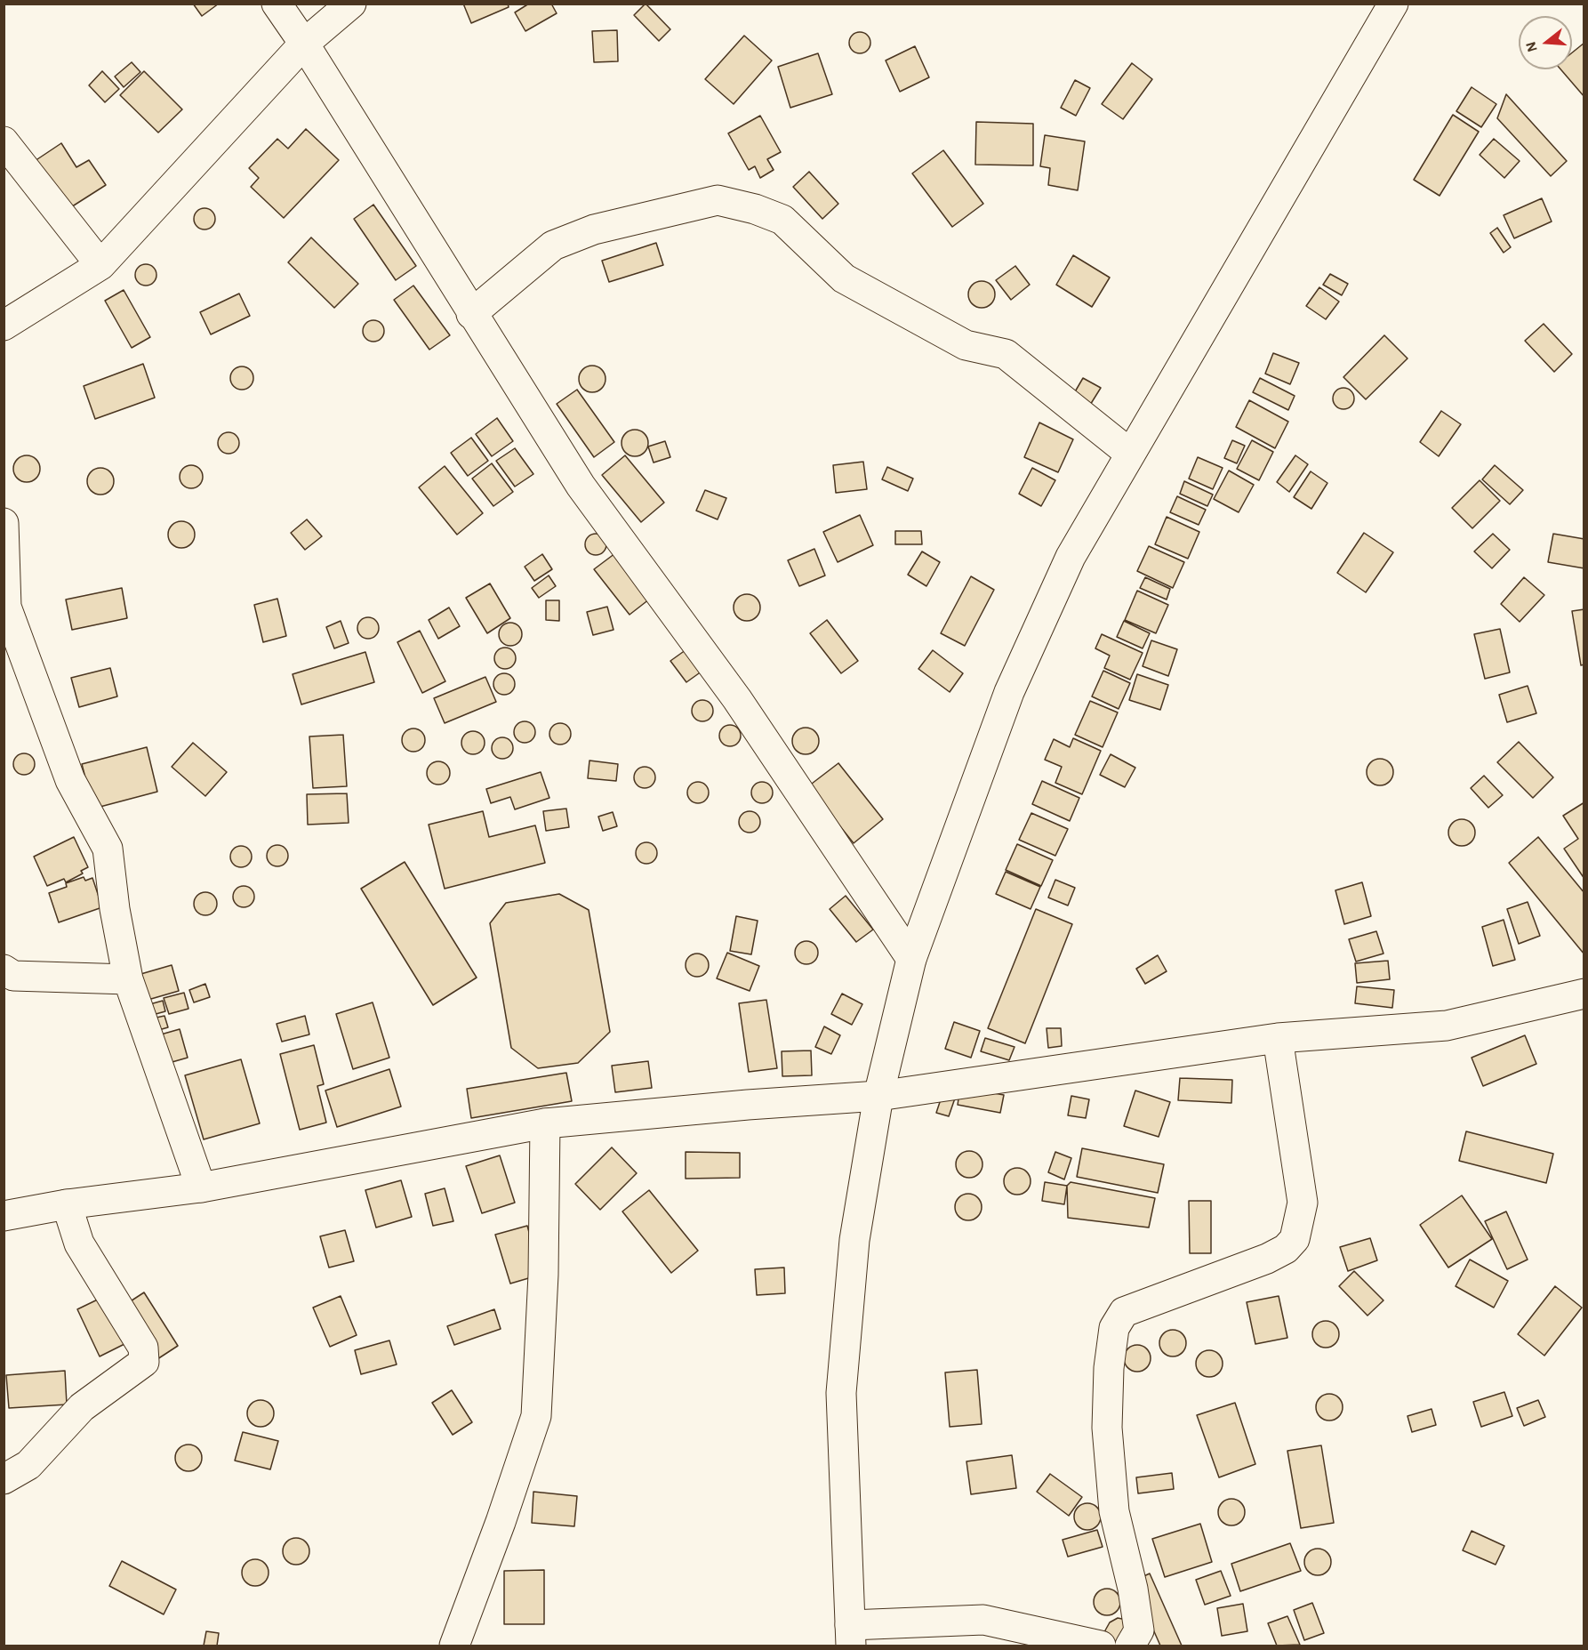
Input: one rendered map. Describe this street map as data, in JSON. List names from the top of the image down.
{
  "north": "left"
}
